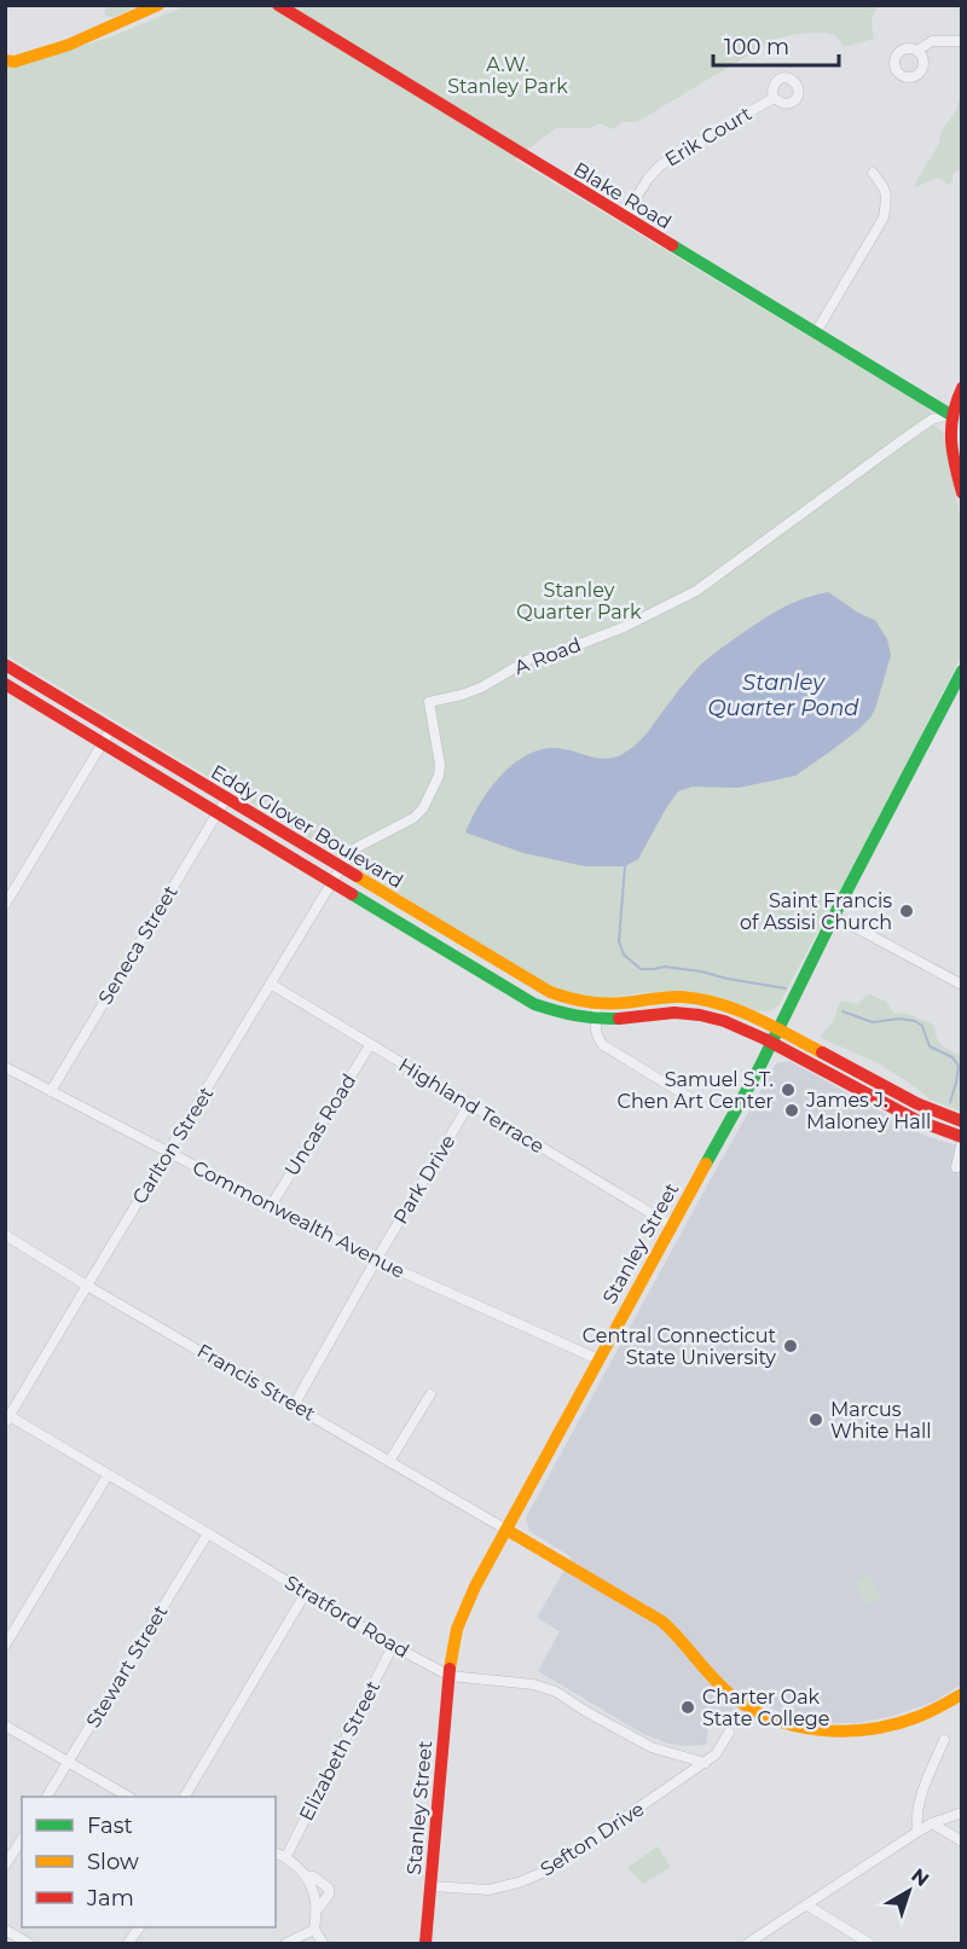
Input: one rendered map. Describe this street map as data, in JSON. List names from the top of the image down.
{
  "streets": {
    "street": [
      "Erik Court",
      "Blake Road",
      "A Road",
      "Eddy Glover Boulevard",
      "Seneca Street",
      "Highland Terrace",
      "Uncas Road",
      "Carlton Street",
      "Park Drive",
      "Commonwealth Avenue",
      "Stanley Street",
      "Francis Street",
      "Stratford Road",
      "Stewart Street",
      "Elizabeth Street",
      "Sefton Drive"
    ]
  },
  "crossings": [
    ["Erik Court", "Blake Road"],
    ["Blake Road", "A Road"],
    ["A Road", "Eddy Glover Boulevard"],
    ["A Road", "Carlton Street"],
    ["Eddy Glover Boulevard", "Seneca Street"],
    ["Eddy Glover Boulevard", "Carlton Street"],
    ["Eddy Glover Boulevard", "Stanley Street"],
    ["Seneca Street", "Commonwealth Avenue"],
    ["Highland Terrace", "Uncas Road"],
    ["Highland Terrace", "Carlton Street"],
    ["Highland Terrace", "Park Drive"],
    ["Highland Terrace", "Stanley Street"],
    ["Uncas Road", "Commonwealth Avenue"],
    ["Carlton Street", "Commonwealth Avenue"],
    ["Carlton Street", "Francis Street"],
    ["Carlton Street", "Stratford Road"],
    ["Park Drive", "Commonwealth Avenue"],
    ["Park Drive", "Francis Street"],
    ["Commonwealth Avenue", "Stanley Street"],
    ["Stanley Street", "Francis Street"],
    ["Stanley Street", "Stratford Road"],
    ["Stanley Street", "Sefton Drive"],
    ["Stratford Road", "Stewart Street"],
    ["Stratford Road", "Elizabeth Street"],
    ["Stratford Road", "Sefton Drive"]
  ],
  "water": ["Stanley Quarter Pond"],
  "parks": ["A.W. Stanley Park", "Stanley Quarter Park"],
  "places": [
    "Saint Francis of Assisi Church",
    "Samuel S.T. Chen Art Center",
    "James J. Maloney Hall",
    "Central Connecticut State University",
    "Marcus White Hall",
    "Charter Oak State College"
  ],
  "legend": ["Fast", "Slow", "Jam"],
  "scale_bar": "100 m",
  "north": "top right"
}
